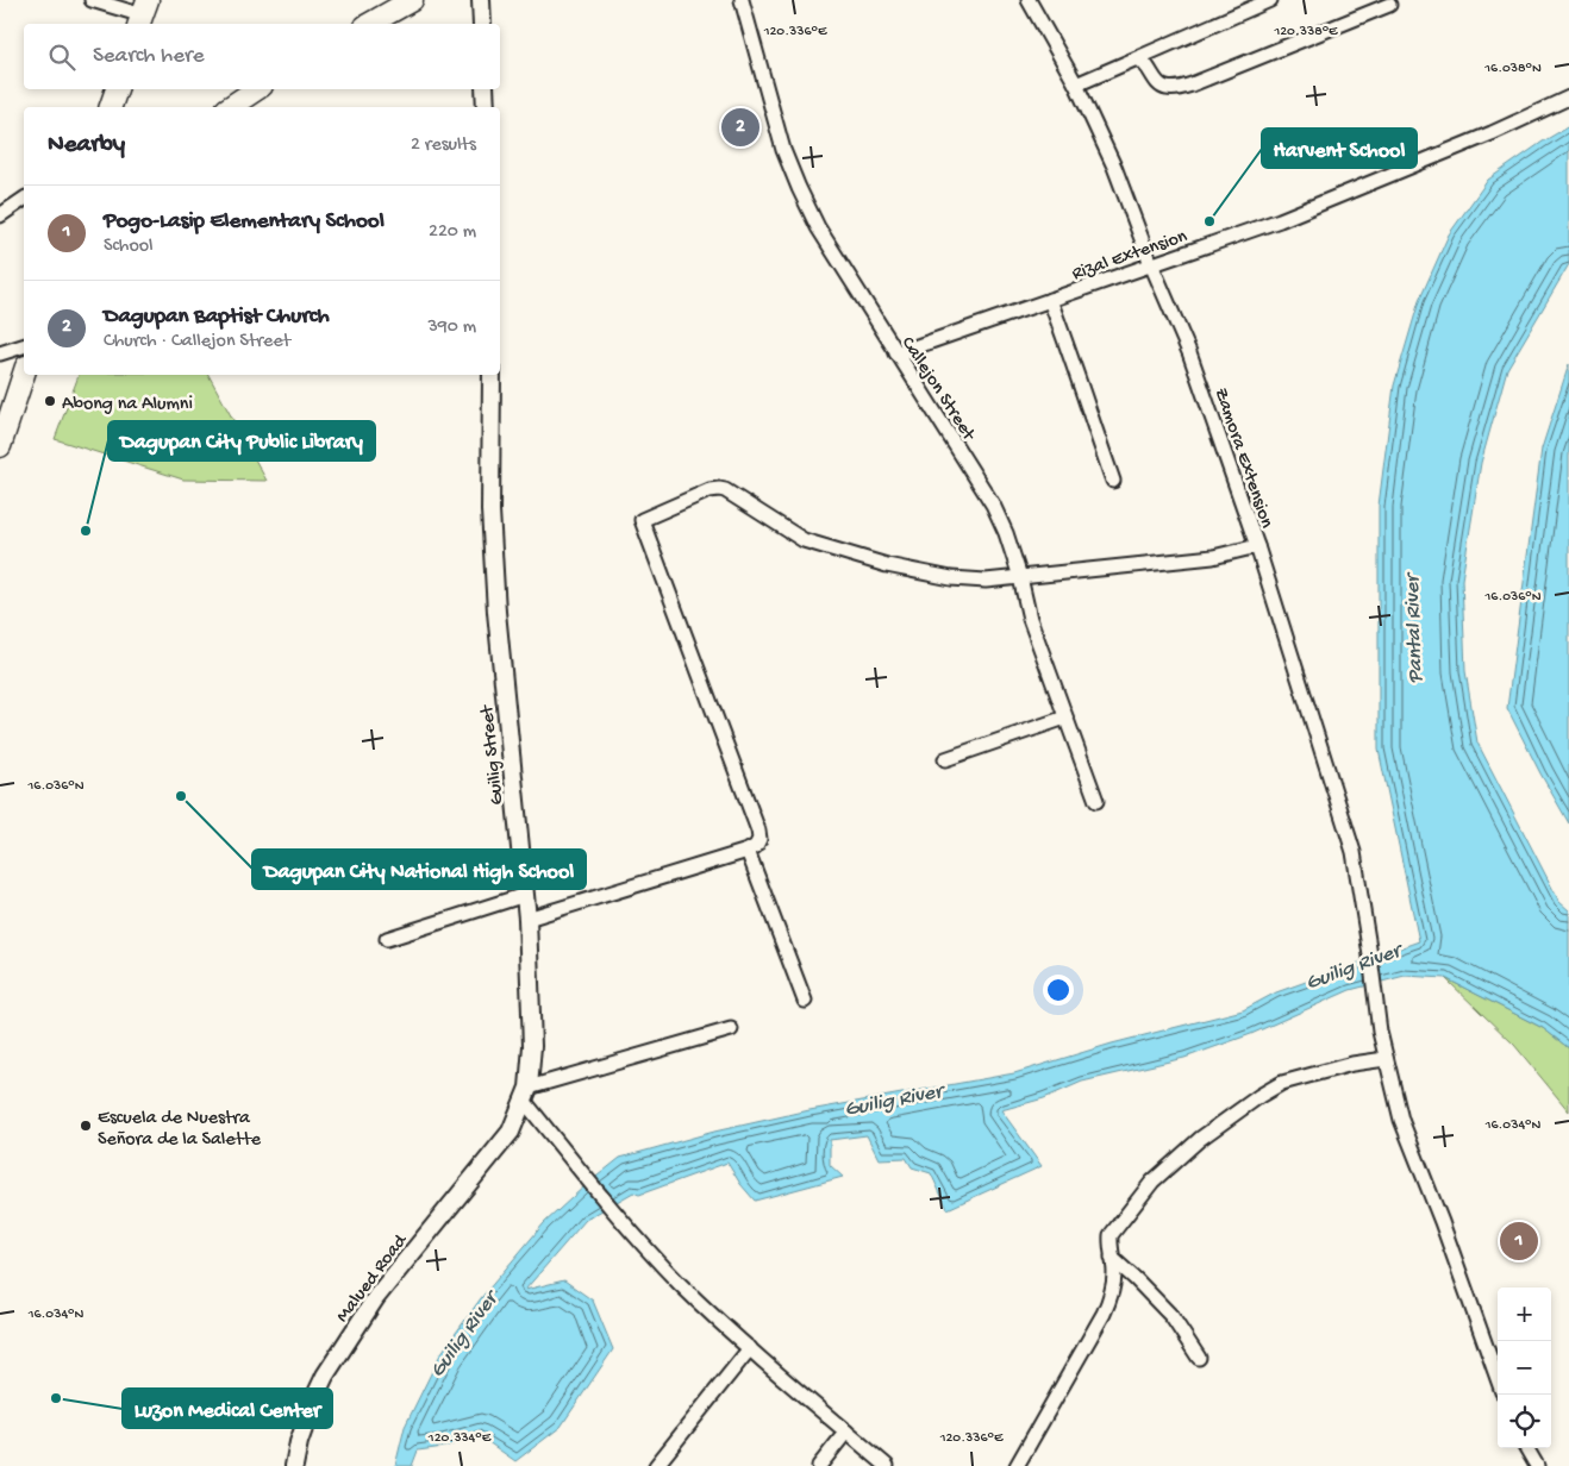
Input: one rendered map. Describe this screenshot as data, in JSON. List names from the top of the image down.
{
  "streets": {
    "street": [
      "Rizal Extension",
      "Callejon Street",
      "Zamora Extension",
      "Guilig Street",
      "Malued Road"
    ]
  },
  "crossings": [
    ["Rizal Extension", "Callejon Street"],
    ["Rizal Extension", "Zamora Extension"],
    ["Guilig Street", "Malued Road"]
  ],
  "water": ["Pantal River", "Guilig River"],
  "places": [
    "Harvent School",
    "Abong na Alumni",
    "Dagupan City Public Library",
    "Dagupan City National High School",
    "Escuela de Nuestra Señora de la Salette",
    "Luzon Medical Center"
  ],
  "page": {
    "search": "Search here",
    "pins": ["2", "1"],
    "heading": ["Nearby", "2 results"],
    "list": [
      {
        "mark": "1",
        "name": "Pogo-Lasip Elementary School",
        "note": "School",
        "value": "220 m"
      },
      {
        "mark": "2",
        "name": "Dagupan Baptist Church",
        "note": "Church · Callejon Street",
        "value": "390 m"
      }
    ],
    "map_buttons": ["+", "−"]
  },
  "coordinates": [
    "120.336°E",
    "120.338°E",
    "16.038°N",
    "16.036°N",
    "16.034°N",
    "120.334°E"
  ]
}
